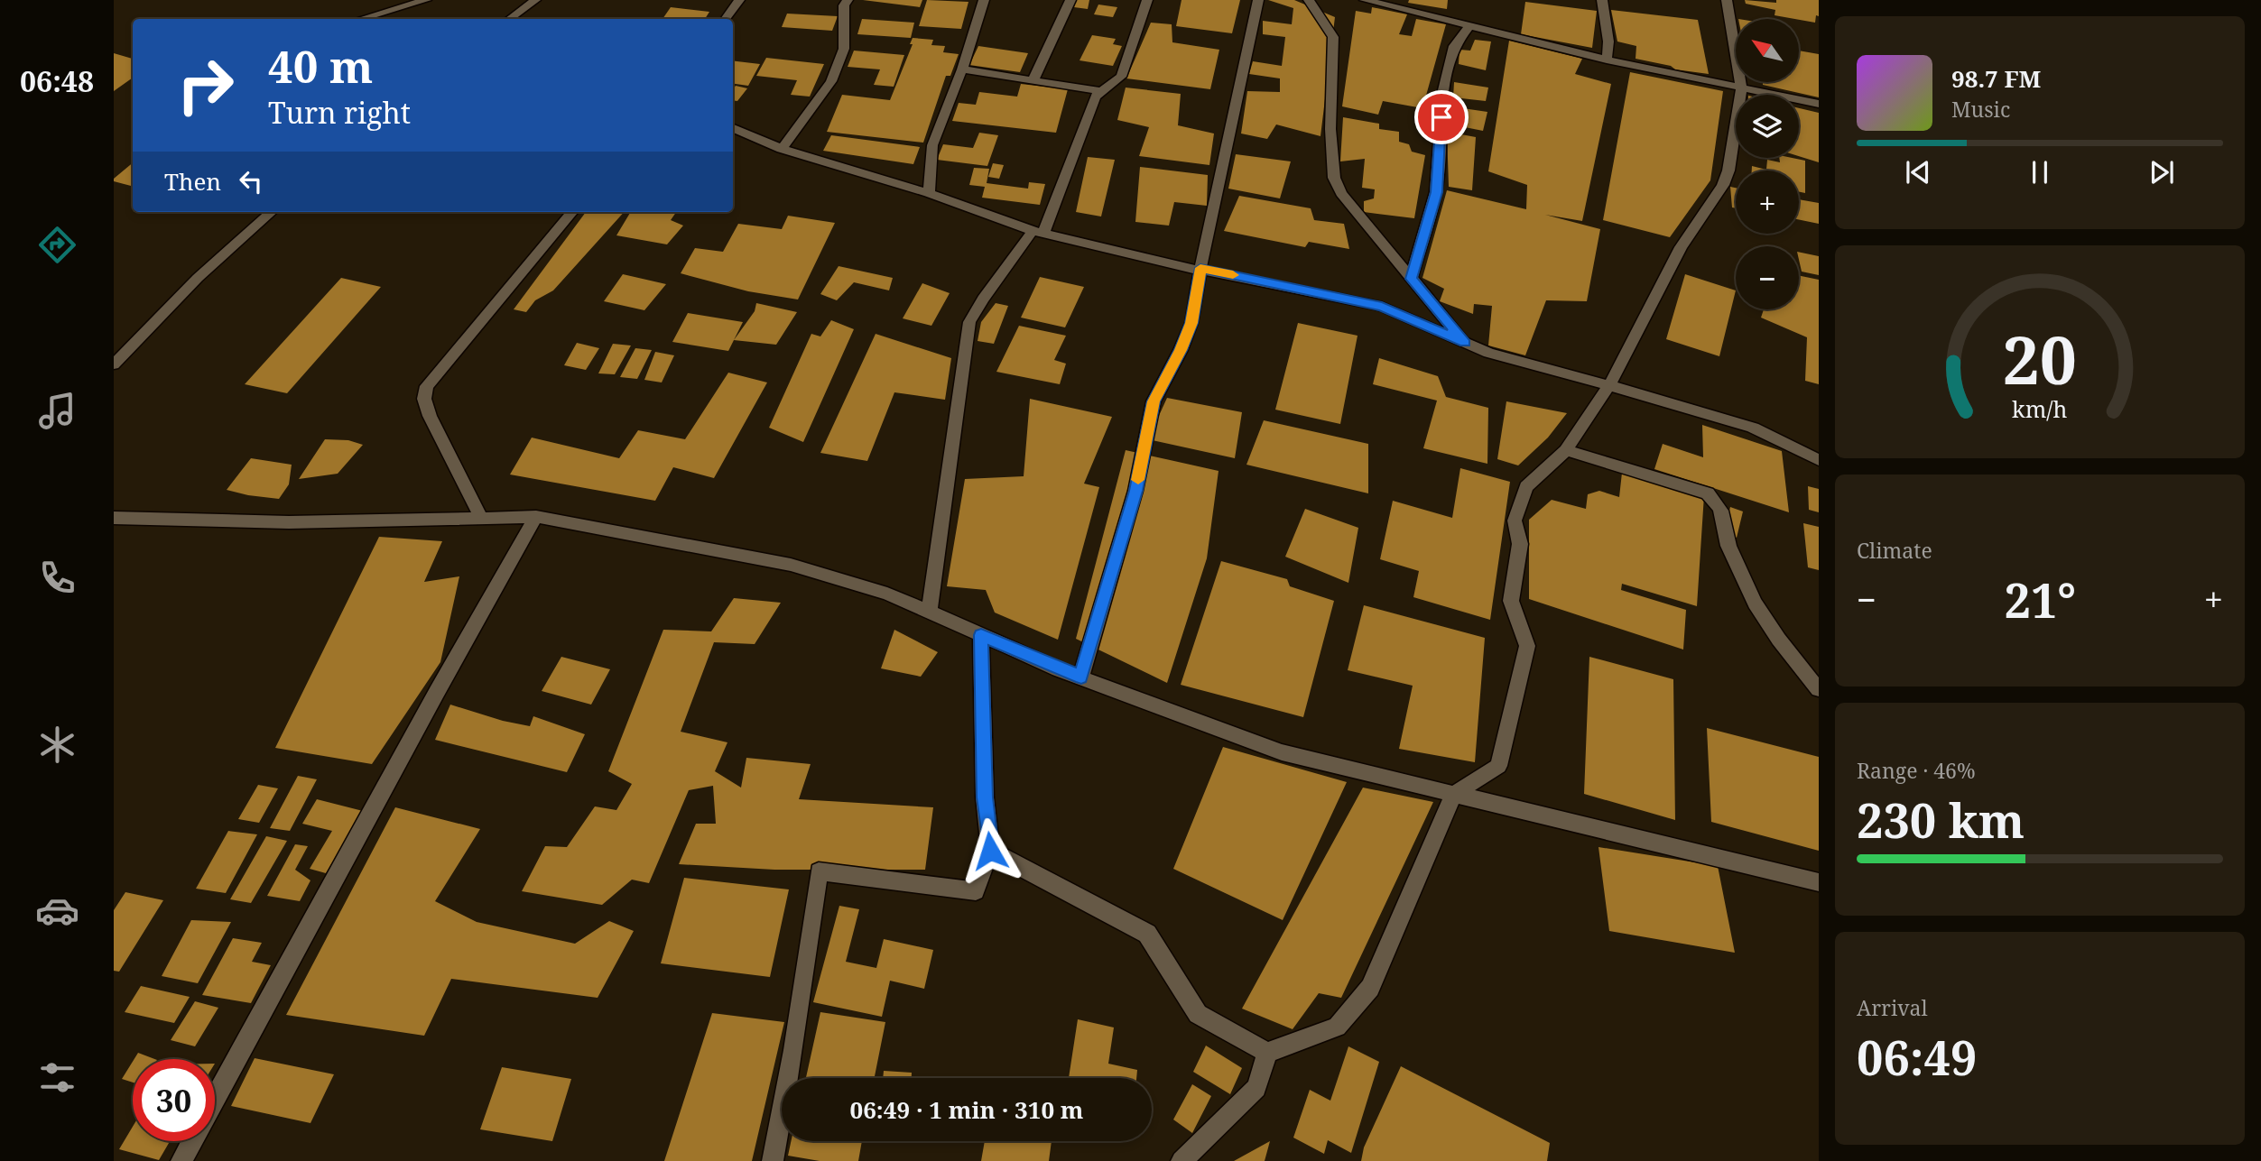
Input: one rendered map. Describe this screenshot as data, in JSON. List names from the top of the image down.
{
  "north": "top left",
  "page": {
    "tabs": "06:48",
    "map_buttons": ["+", "−"],
    "turn": ["40 m", "Turn right"],
    "song": ["98.7 FM", "Music"],
    "then": "Then",
    "tile": [
      "Climate",
      ["Range · 46%", "230 km"],
      ["Arrival", "06:49"]
    ],
    "heat": ["−", "21°", "+"],
    "limit": "30",
    "trip": "06:49 · 1 min · 310 m",
    "gauge": ["20", "km/h"]
  }
}
